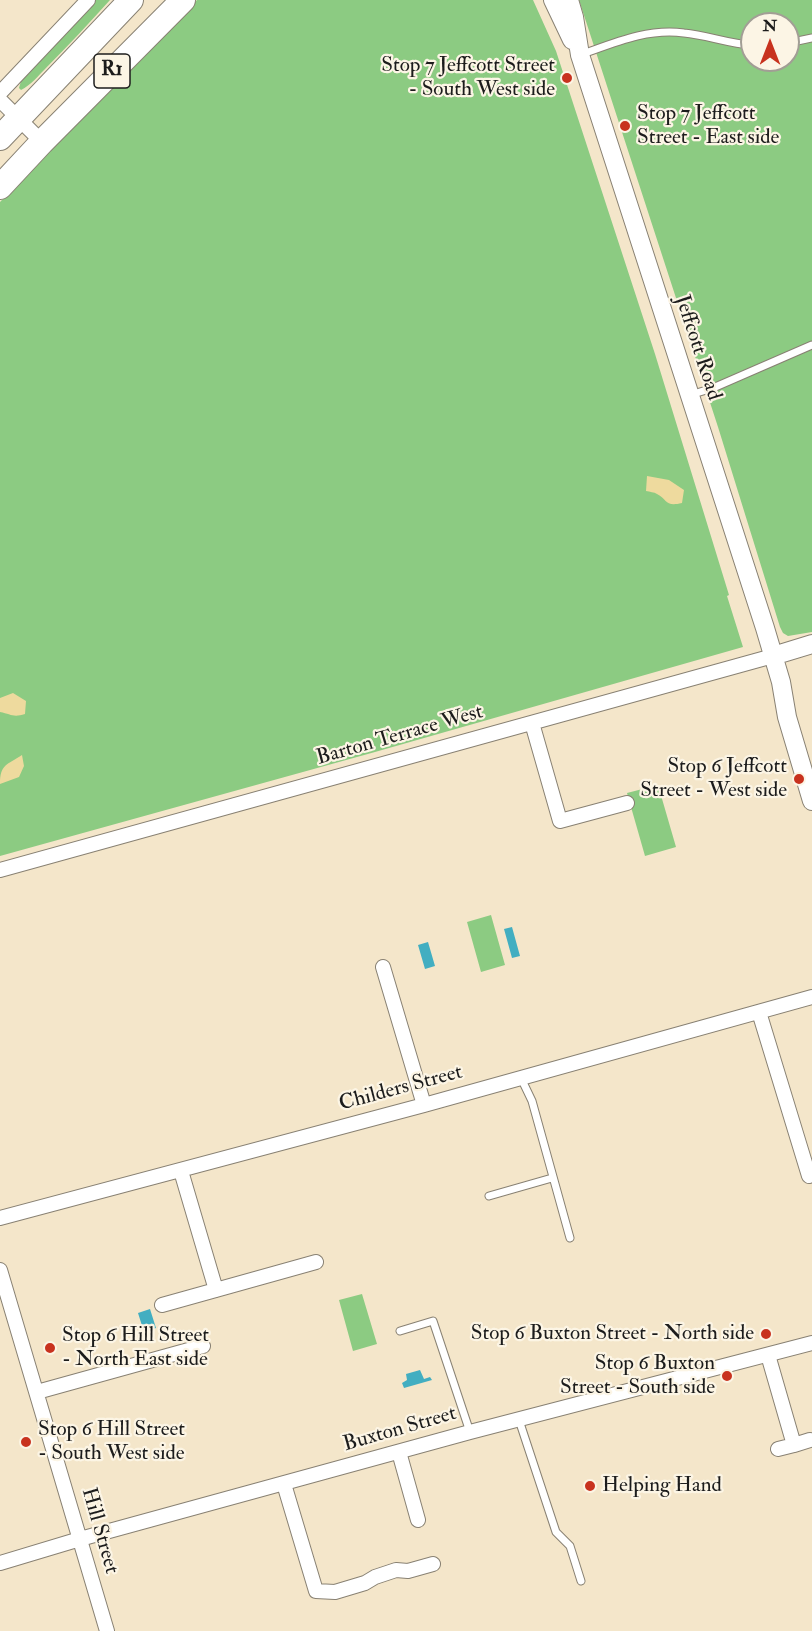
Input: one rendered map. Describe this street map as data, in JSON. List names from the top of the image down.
{
  "streets": {
    "highway": ["R1"],
    "main road": ["Jeffcott Road", "Barton Terrace West"],
    "street": ["Childers Street", "Buxton Street", "Hill Street"]
  },
  "crossings": [
    ["Jeffcott Road", "Barton Terrace West"],
    ["Buxton Street", "Hill Street"]
  ],
  "places": [
    "Stop 7 Jeffcott Street - South West side",
    "Stop 7 Jeffcott Street - East side",
    "Stop 6 Jeffcott Street - West side",
    "Stop 6 Buxton Street - North side",
    "Stop 6 Hill Street - North East side",
    "Stop 6 Buxton Street - South side",
    "Stop 6 Hill Street - South West side",
    "Helping Hand"
  ],
  "north": "top"
}
